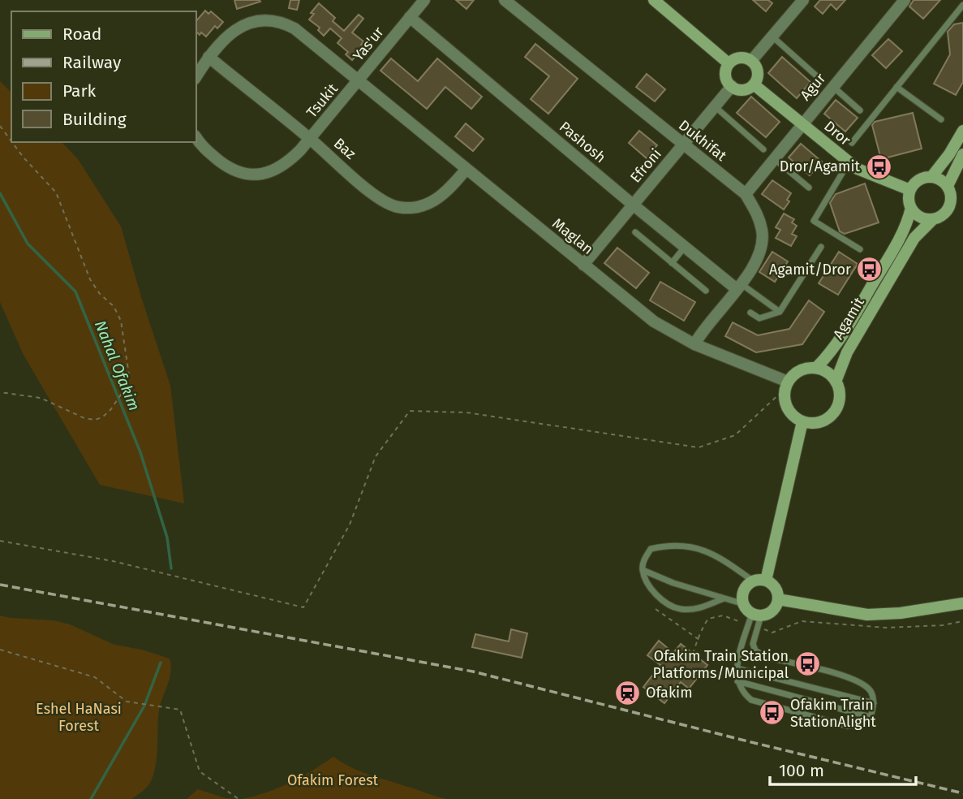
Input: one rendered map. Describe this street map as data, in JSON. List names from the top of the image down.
{
  "streets": {
    "street": [
      "Yas'ur",
      "Agur",
      "Tsukit",
      "Dror",
      "Dukhifat",
      "Pashosh",
      "Baz",
      "Efroni",
      "Maglan",
      "Agamit"
    ]
  },
  "crossings": [
    ["Yas'ur", "Tsukit"],
    ["Yas'ur", "Pashosh"],
    ["Yas'ur", "Maglan"],
    ["Agur", "Dror"],
    ["Agur", "Dukhifat"],
    ["Tsukit", "Baz"],
    ["Tsukit", "Maglan"],
    ["Dror", "Efroni"],
    ["Dror", "Agamit"],
    ["Dukhifat", "Pashosh"],
    ["Dukhifat", "Efroni"],
    ["Dukhifat", "Maglan"],
    ["Pashosh", "Efroni"],
    ["Baz", "Maglan"],
    ["Efroni", "Maglan"],
    ["Maglan", "Agamit"]
  ],
  "water": ["Nahal Ofakim"],
  "parks": ["Eshel HaNasi Forest", "Ofakim Forest"],
  "places": {
    "bus stop": [
      "Dror/Agamit",
      "Agamit/Dror",
      "Ofakim Train Station Platforms/Municipal",
      "Ofakim Train StationAlight"
    ],
    "station": ["Ofakim"]
  },
  "legend": [
    "Road",
    "Railway",
    "Park",
    "Building"
  ],
  "scale_bar": "100 m"
}
